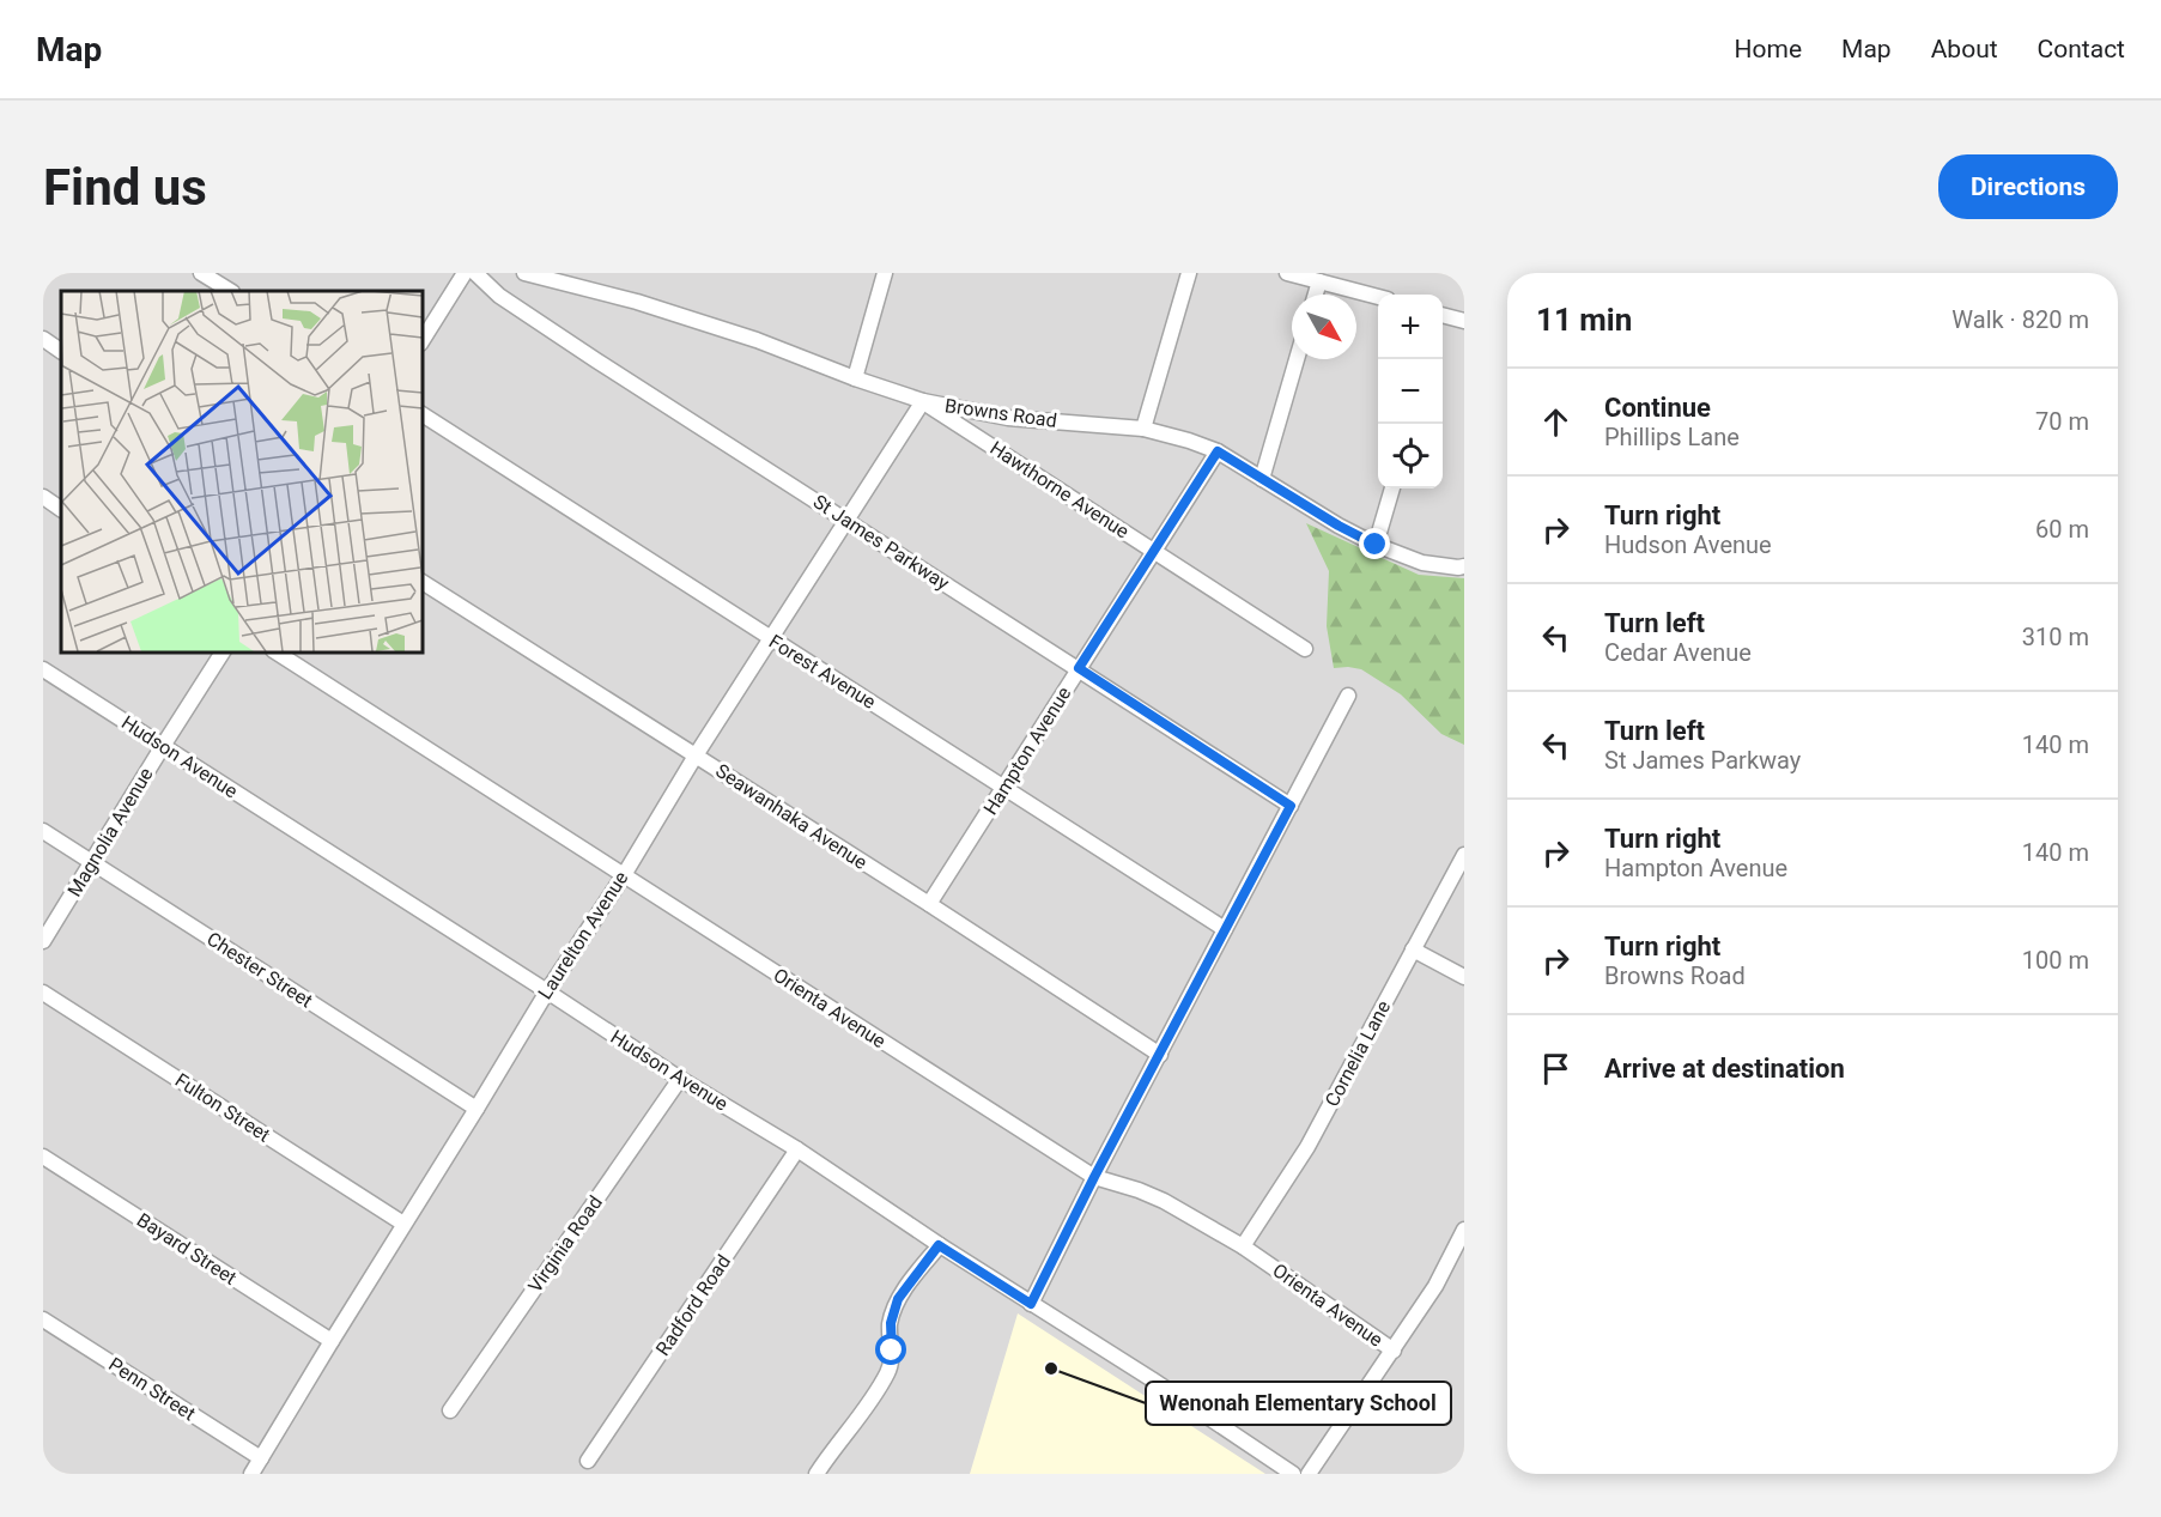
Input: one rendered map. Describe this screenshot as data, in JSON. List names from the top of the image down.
{
  "streets": {
    "street": [
      "Browns Road",
      "Hawthorne Avenue",
      "St James Parkway",
      "Forest Avenue",
      "Hampton Avenue",
      "Hudson Avenue",
      "Seawanhaka Avenue",
      "Magnolia Avenue",
      "Laurelton Avenue",
      "Chester Street",
      "Orienta Avenue",
      "Cornelia Lane",
      "Fulton Street",
      "Virginia Road",
      "Bayard Street",
      "Radford Road",
      "Penn Street"
    ]
  },
  "crossings": [
    ["Browns Road", "Hawthorne Avenue"],
    ["Browns Road", "Hampton Avenue"],
    ["Browns Road", "Laurelton Avenue"],
    ["Hawthorne Avenue", "Hampton Avenue"],
    ["Hawthorne Avenue", "Laurelton Avenue"],
    ["St James Parkway", "Hampton Avenue"],
    ["St James Parkway", "Laurelton Avenue"],
    ["Forest Avenue", "Hampton Avenue"],
    ["Forest Avenue", "Laurelton Avenue"],
    ["Hampton Avenue", "Seawanhaka Avenue"],
    ["Hudson Avenue", "Magnolia Avenue"],
    ["Hudson Avenue", "Laurelton Avenue"],
    ["Hudson Avenue", "Virginia Road"],
    ["Hudson Avenue", "Radford Road"],
    ["Seawanhaka Avenue", "Laurelton Avenue"],
    ["Magnolia Avenue", "Chester Street"],
    ["Laurelton Avenue", "Chester Street"],
    ["Laurelton Avenue", "Orienta Avenue"],
    ["Laurelton Avenue", "Fulton Street"],
    ["Laurelton Avenue", "Bayard Street"],
    ["Laurelton Avenue", "Penn Street"],
    ["Orienta Avenue", "Cornelia Lane"]
  ],
  "places": ["Wenonah Elementary School"],
  "north": "bottom right",
  "page": {
    "header": "Map",
    "nav": [
      "Home",
      "Map",
      "About",
      "Contact"
    ],
    "buttons": "Directions",
    "title": "Find us",
    "heading": ["11 min", "Walk · 820 m"],
    "map_buttons": ["+", "−"],
    "list": [
      ["Continue", "Phillips Lane", "70 m"],
      ["Turn right", "Hudson Avenue", "60 m"],
      ["Turn left", "Cedar Avenue", "310 m"],
      ["Turn left", "St James Parkway", "140 m"],
      ["Turn right", "Hampton Avenue", "140 m"],
      ["Turn right", "Browns Road", "100 m"],
      "Arrive at destination"
    ]
  }
}
